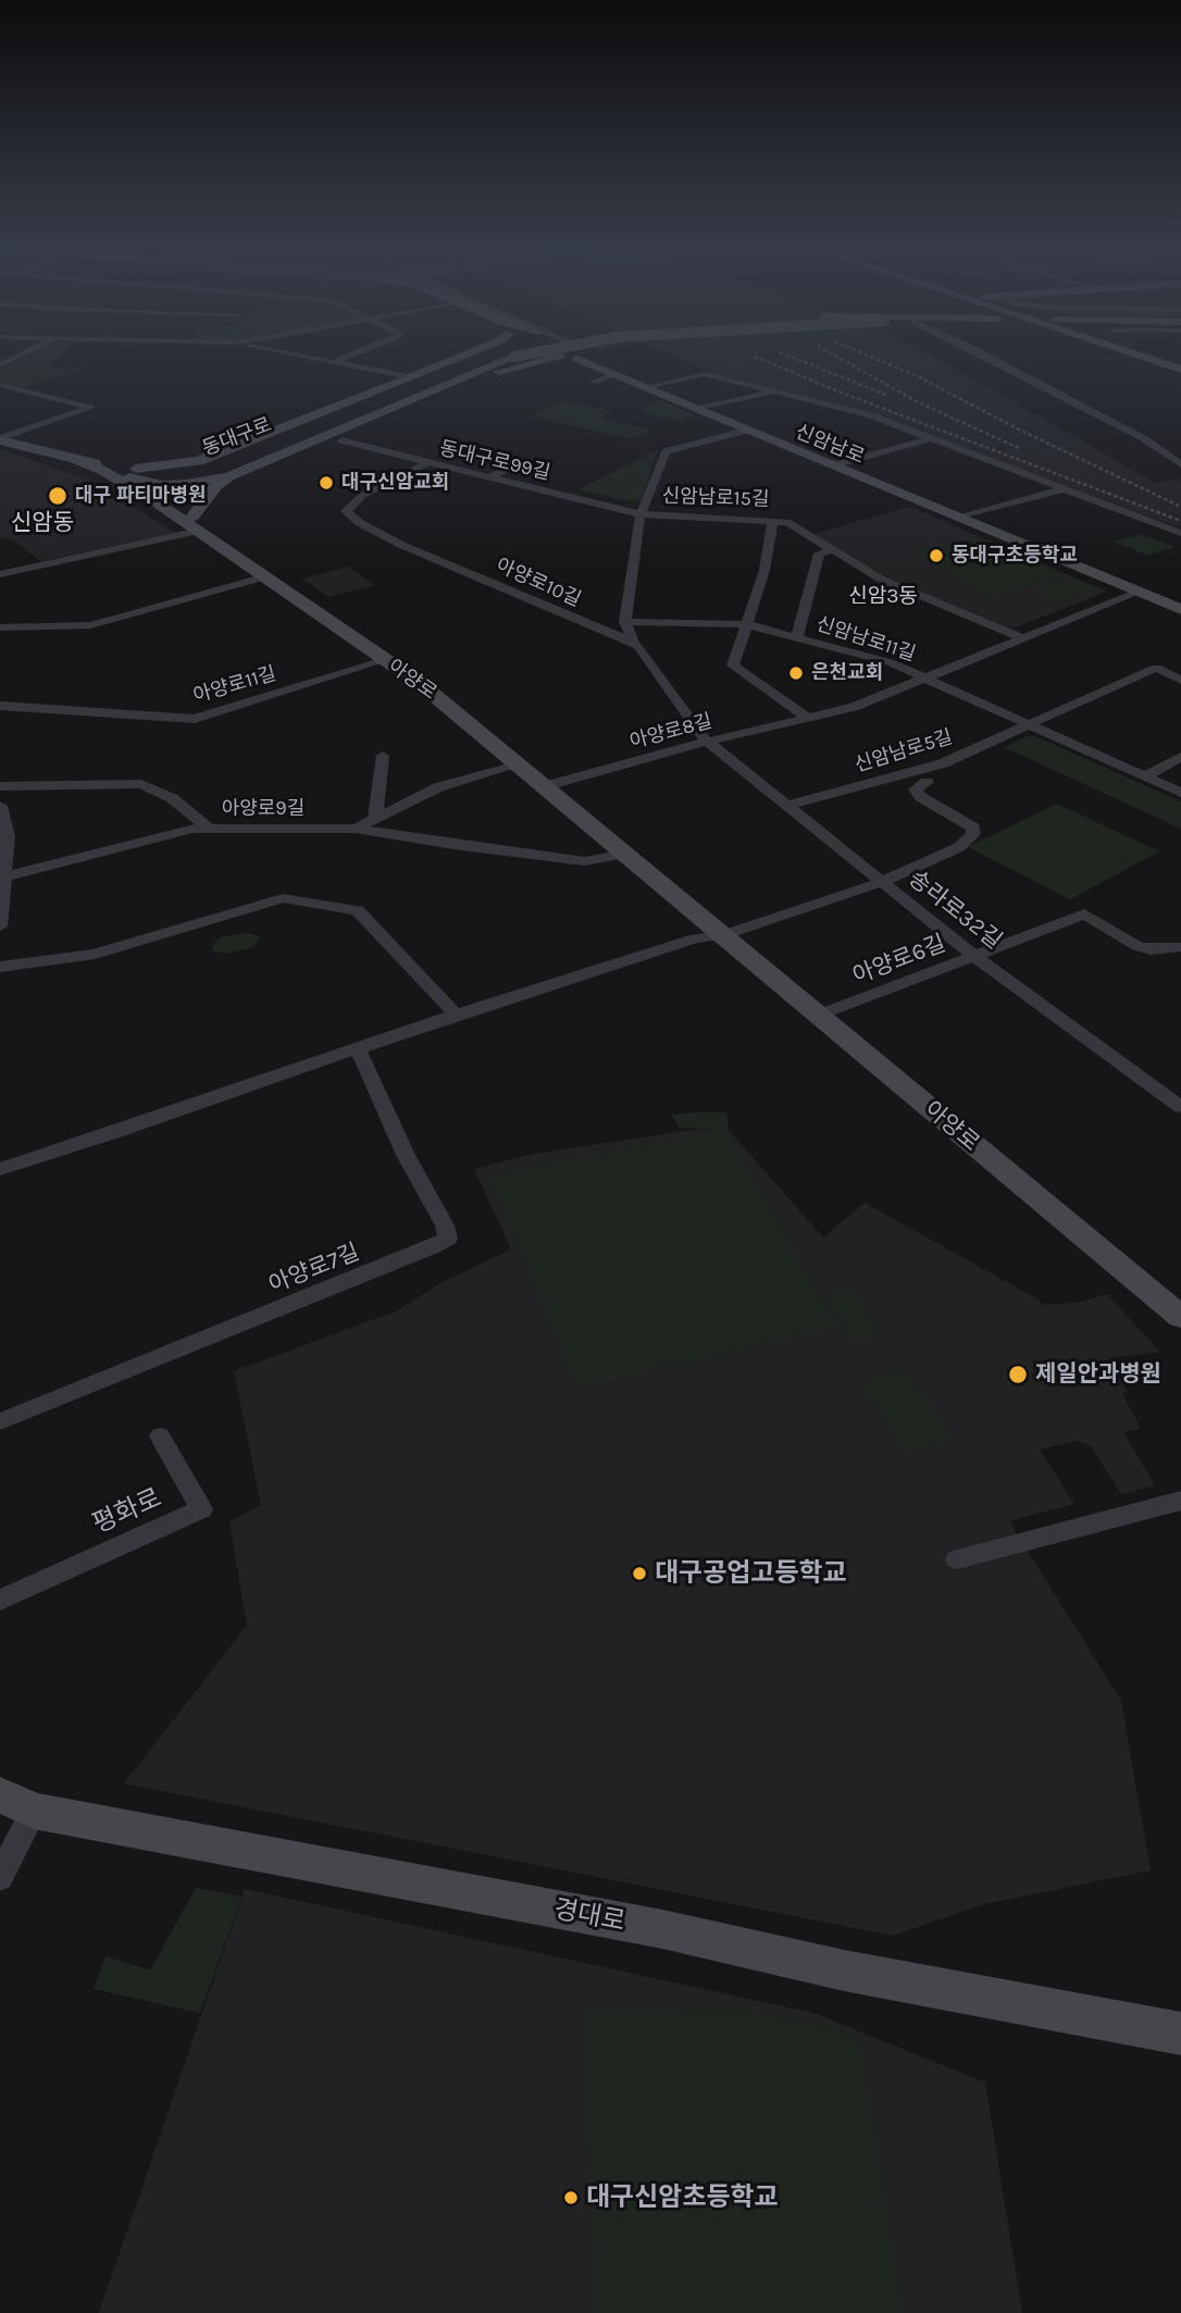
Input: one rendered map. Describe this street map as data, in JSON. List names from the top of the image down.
{
  "streets": {
    "main road": [
      "동대구로",
      "신암남로",
      "아양로",
      "경대로"
    ],
    "street": [
      "동대구로99길",
      "신암남로15길",
      "아양로10길",
      "신암남로11길",
      "아양로11길",
      "아양로8길",
      "신암남로5길",
      "아양로9길",
      "송라로32길",
      "아양로6길",
      "아양로7길",
      "평화로"
    ]
  },
  "crossings": [
    ["신암남로", "신암남로15길"],
    ["신암남로", "아양로8길"],
    ["동대구로99길", "신암남로15길"],
    ["동대구로99길", "아양로10길"],
    ["신암남로15길", "아양로10길"],
    ["신암남로15길", "신암남로11길"],
    ["신암남로15길", "아양로8길"],
    ["신암남로15길", "송라로32길"],
    ["신암남로11길", "아양로8길"],
    ["신암남로11길", "신암남로5길"],
    ["아양로", "아양로11길"],
    ["아양로", "아양로8길"],
    ["아양로", "아양로9길"],
    ["아양로", "아양로6길"],
    ["아양로8길", "신암남로5길"],
    ["아양로8길", "송라로32길"],
    ["신암남로5길", "송라로32길"],
    ["송라로32길", "아양로6길"]
  ],
  "districts": ["신암동", "신암3동"],
  "places": [
    "대구신암교회",
    "대구 파티마병원",
    "동대구초등학교",
    "은천교회",
    "제일안과병원",
    "대구공업고등학교",
    "대구신암초등학교"
  ]
}
